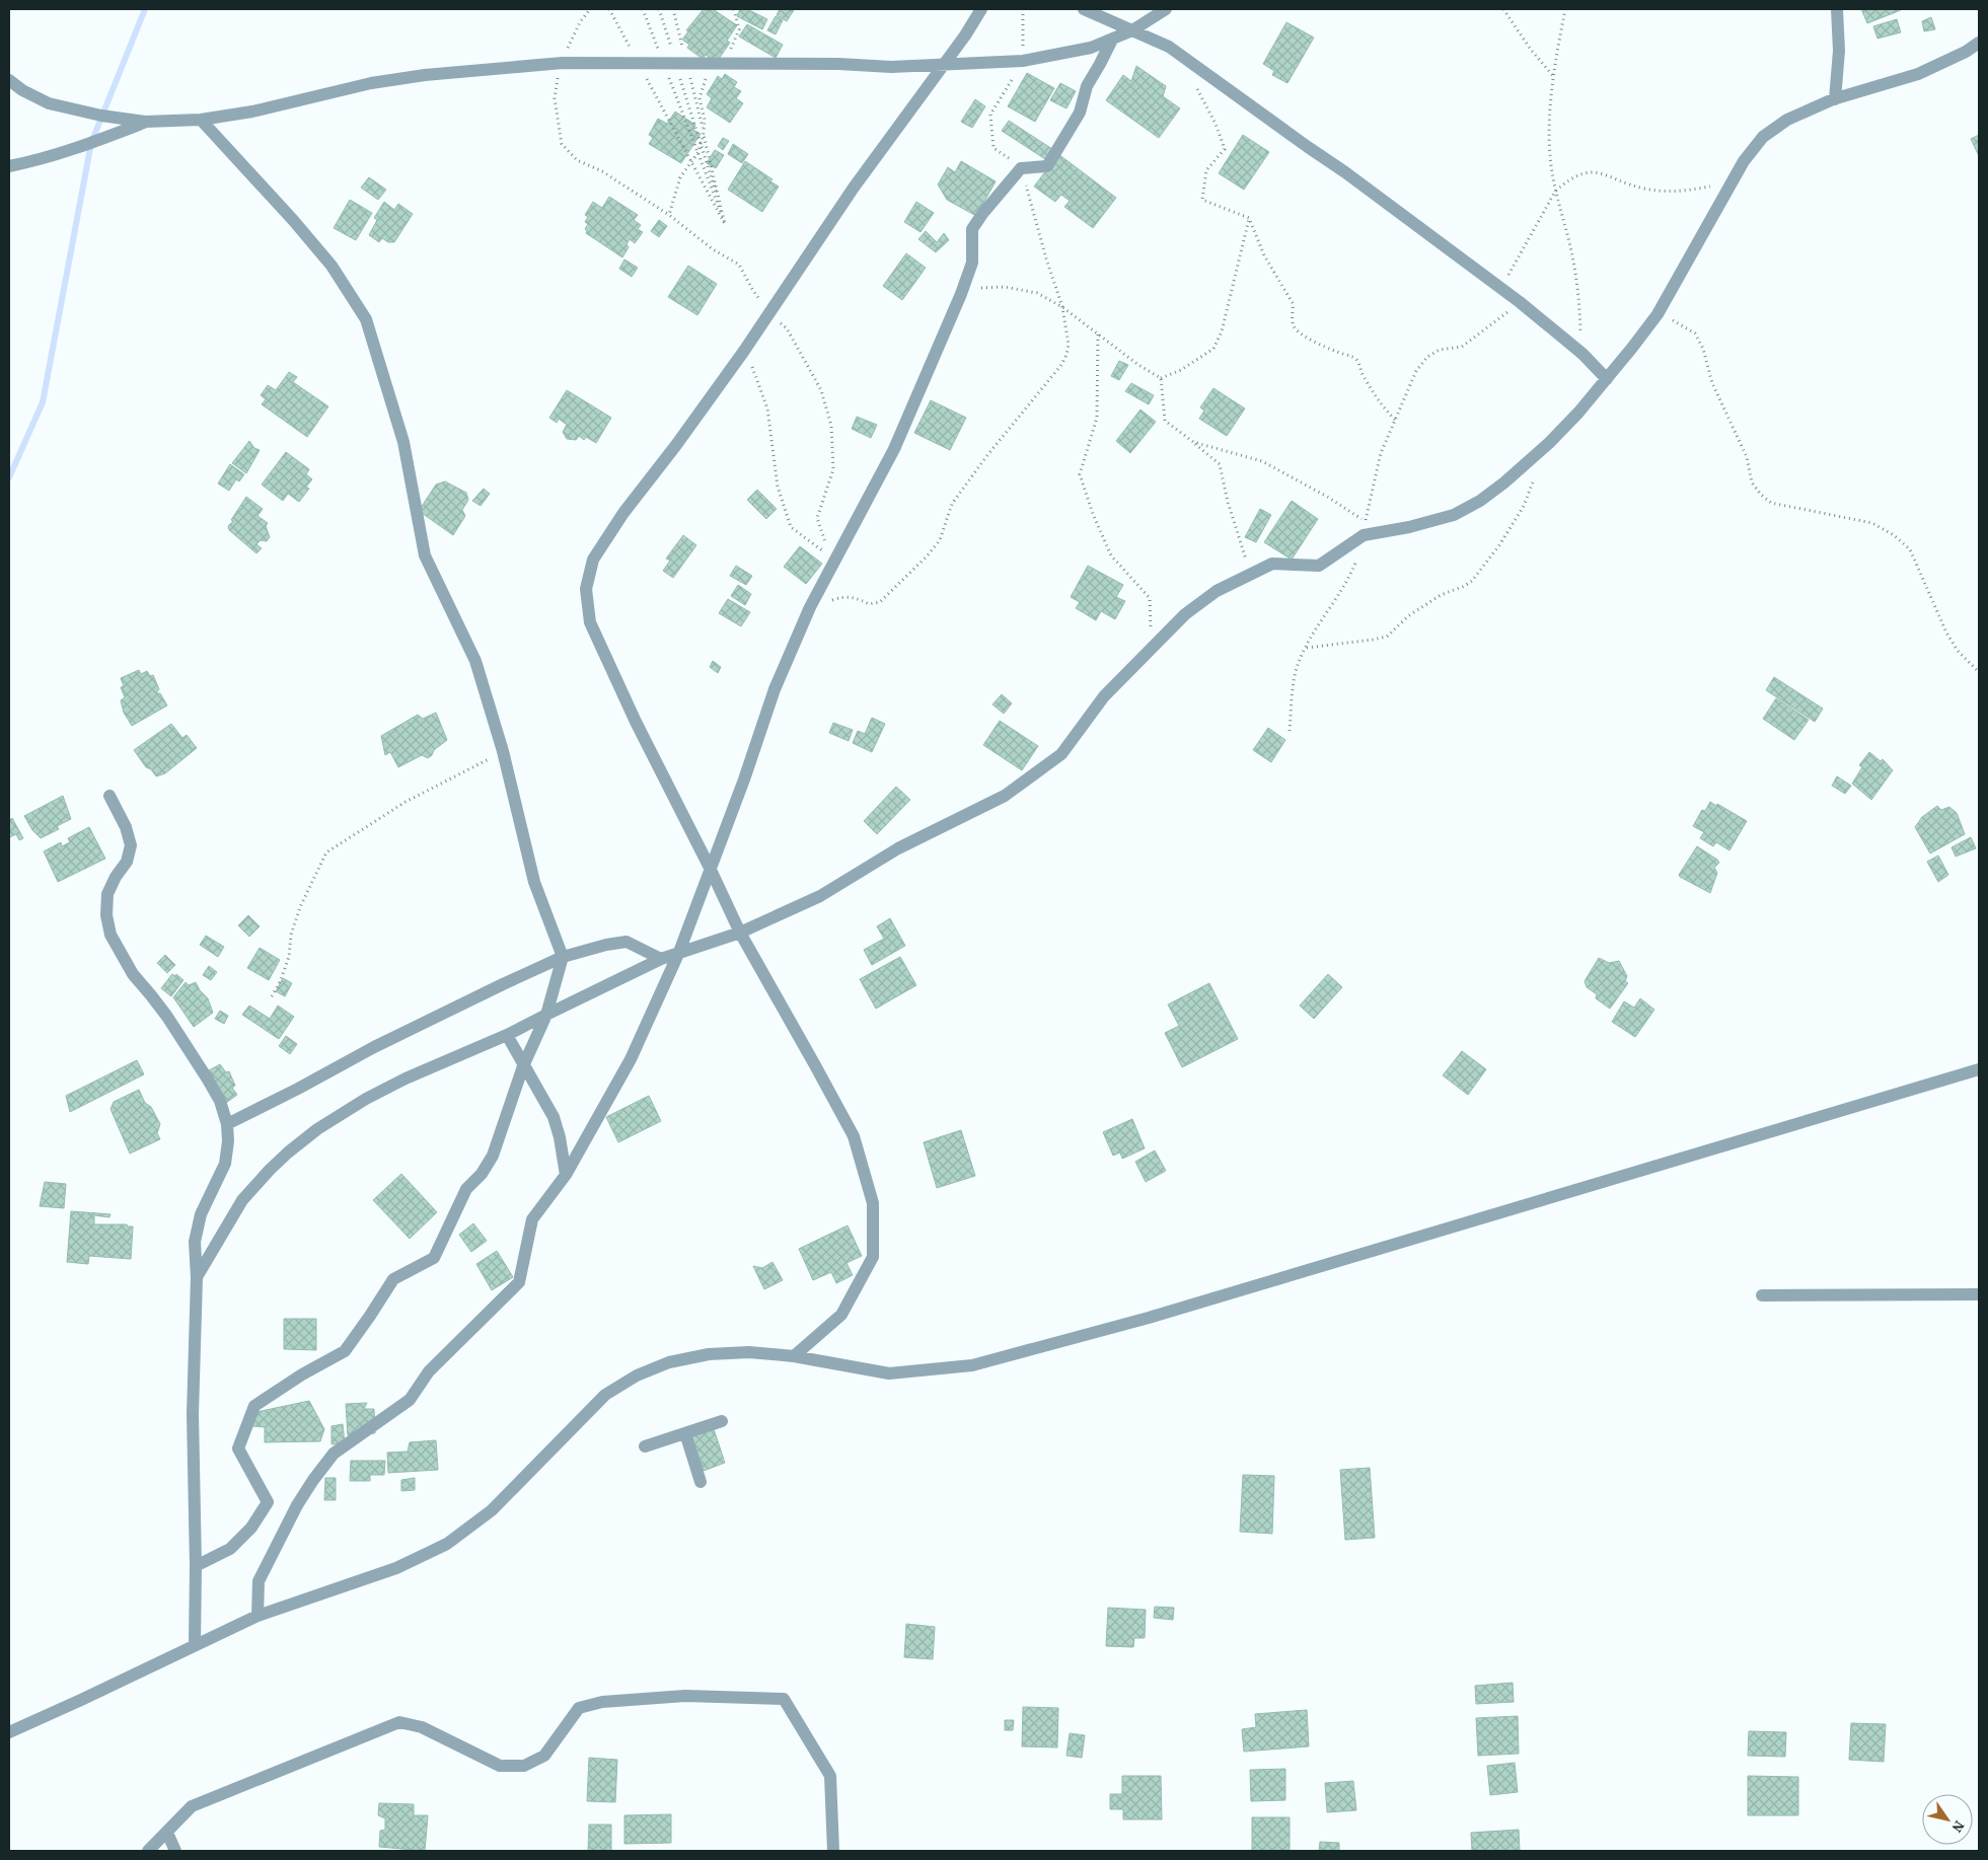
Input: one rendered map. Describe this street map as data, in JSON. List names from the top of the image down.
{
  "north": "bottom right"
}
